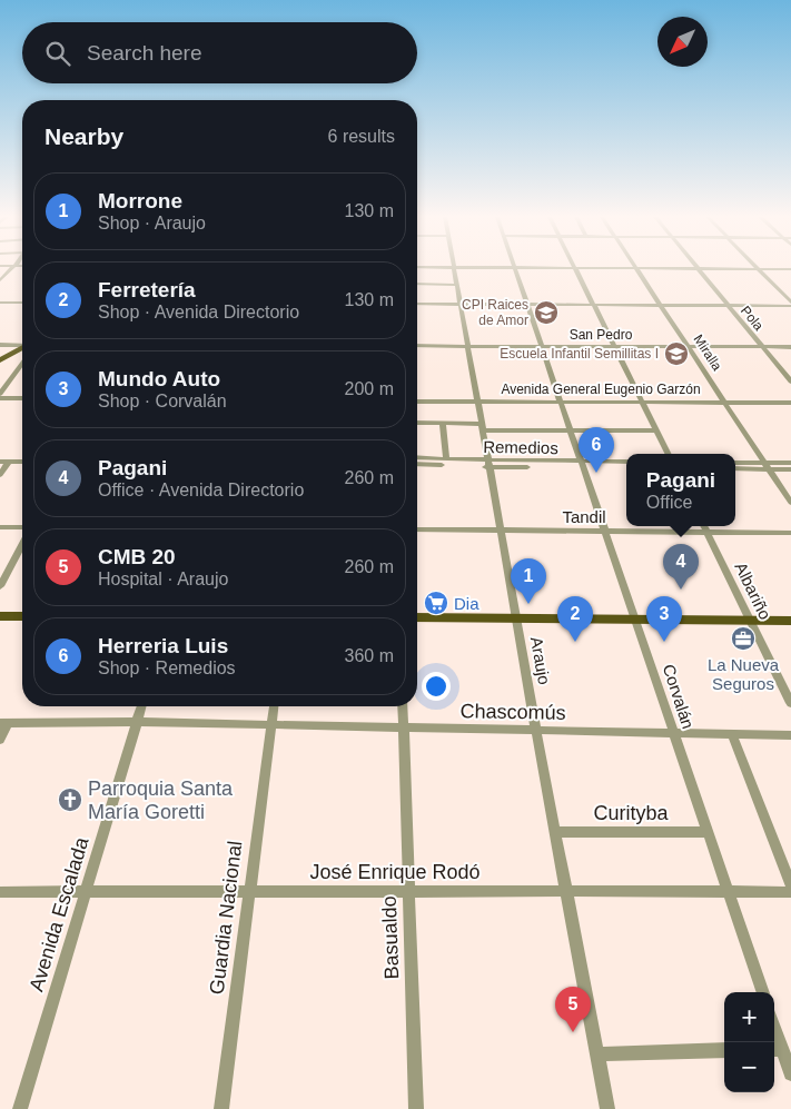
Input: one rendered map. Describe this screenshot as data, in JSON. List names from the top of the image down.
{
  "streets": {
    "street": [
      "Pola",
      "San Pedro",
      "Miralla",
      "Avenida General Eugenio Garzón",
      "Remedios",
      "Tandil",
      "Albariño",
      "Araujo",
      "Corvalán",
      "Chascomús",
      "Curityba",
      "José Enrique Rodó",
      "Avenida Escalada",
      "Guardia Nacional",
      "Basualdo"
    ]
  },
  "crossings": [
    ["Pola", "San Pedro"],
    ["San Pedro", "Miralla"],
    ["San Pedro", "Araujo"],
    ["San Pedro", "Corvalán"],
    ["Miralla", "Avenida General Eugenio Garzón"],
    ["Avenida General Eugenio Garzón", "Araujo"],
    ["Avenida General Eugenio Garzón", "Corvalán"],
    ["Remedios", "Araujo"],
    ["Remedios", "Corvalán"],
    ["Tandil", "Albariño"],
    ["Tandil", "Araujo"],
    ["Tandil", "Corvalán"],
    ["Araujo", "Chascomús"],
    ["Araujo", "Curityba"],
    ["Araujo", "José Enrique Rodó"],
    ["Corvalán", "Chascomús"],
    ["Corvalán", "Curityba"],
    ["Corvalán", "José Enrique Rodó"],
    ["Chascomús", "Avenida Escalada"],
    ["Chascomús", "Guardia Nacional"],
    ["Chascomús", "Basualdo"],
    ["José Enrique Rodó", "Avenida Escalada"],
    ["José Enrique Rodó", "Guardia Nacional"],
    ["José Enrique Rodó", "Basualdo"]
  ],
  "places": {
    "school or university": ["CPI Raices de Amor", "Escuela Infantil Semillitas I"],
    "supermarket": ["Dia"],
    "office": ["La Nueva Seguros"],
    "church": ["Parroquia Santa María Goretti"]
  },
  "north": "bottom left",
  "page": {
    "search": "Search here",
    "heading": ["Nearby", "6 results"],
    "list": [
      {
        "mark": "1",
        "name": "Morrone",
        "note": "Shop · Araujo",
        "value": "130 m"
      },
      {
        "mark": "2",
        "name": "Ferretería",
        "note": "Shop · Avenida Directorio",
        "value": "130 m"
      },
      {
        "mark": "3",
        "name": "Mundo Auto",
        "note": "Shop · Corvalán",
        "value": "200 m"
      },
      {
        "mark": "4",
        "name": "Pagani",
        "note": "Office · Avenida Directorio",
        "value": "260 m"
      },
      {
        "mark": "5",
        "name": "CMB 20",
        "note": "Hospital · Araujo",
        "value": "260 m"
      },
      {
        "mark": "6",
        "name": "Herreria Luis",
        "note": "Shop · Remedios",
        "value": "360 m"
      }
    ],
    "pins": [
      "6",
      "4",
      "1",
      "2",
      "3",
      "5"
    ],
    "popup": ["Pagani", "Office"],
    "map_buttons": ["+", "−"]
  }
}
